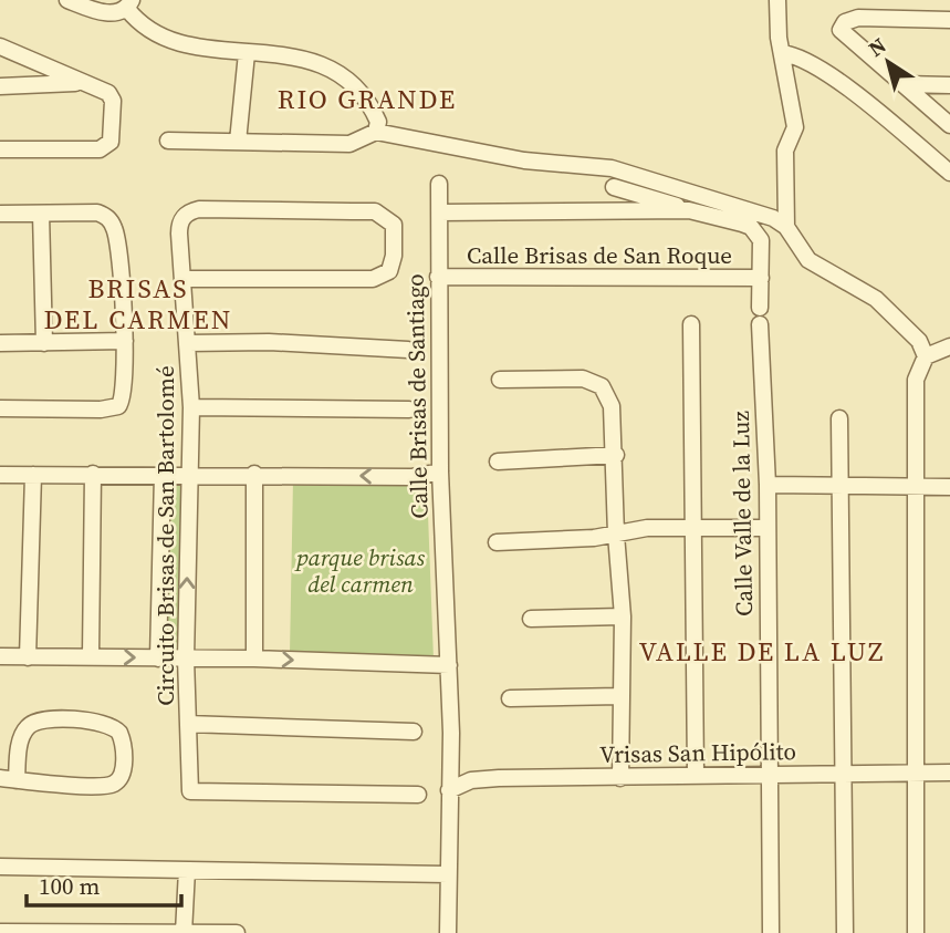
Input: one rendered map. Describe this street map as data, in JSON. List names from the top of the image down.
{
  "streets": {
    "street": [
      "Calle Brisas de San Roque",
      "Calle Brisas de Santiago",
      "Calle Valle de la Luz",
      "Circuito Brisas de San Bartolomé",
      "Vrisas San Hipólito"
    ]
  },
  "crossings": [
    ["Calle Brisas de San Roque", "Calle Brisas de Santiago"],
    ["Calle Brisas de San Roque", "Calle Valle de la Luz"],
    ["Calle Brisas de Santiago", "Vrisas San Hipólito"],
    ["Calle Valle de la Luz", "Vrisas San Hipólito"]
  ],
  "districts": ["RIO GRANDE", "BRISAS DEL CARMEN", "VALLE DE LA LUZ"],
  "parks": ["parque brisas del carmen"],
  "scale_bar": "100 m",
  "north": "top left"
}
